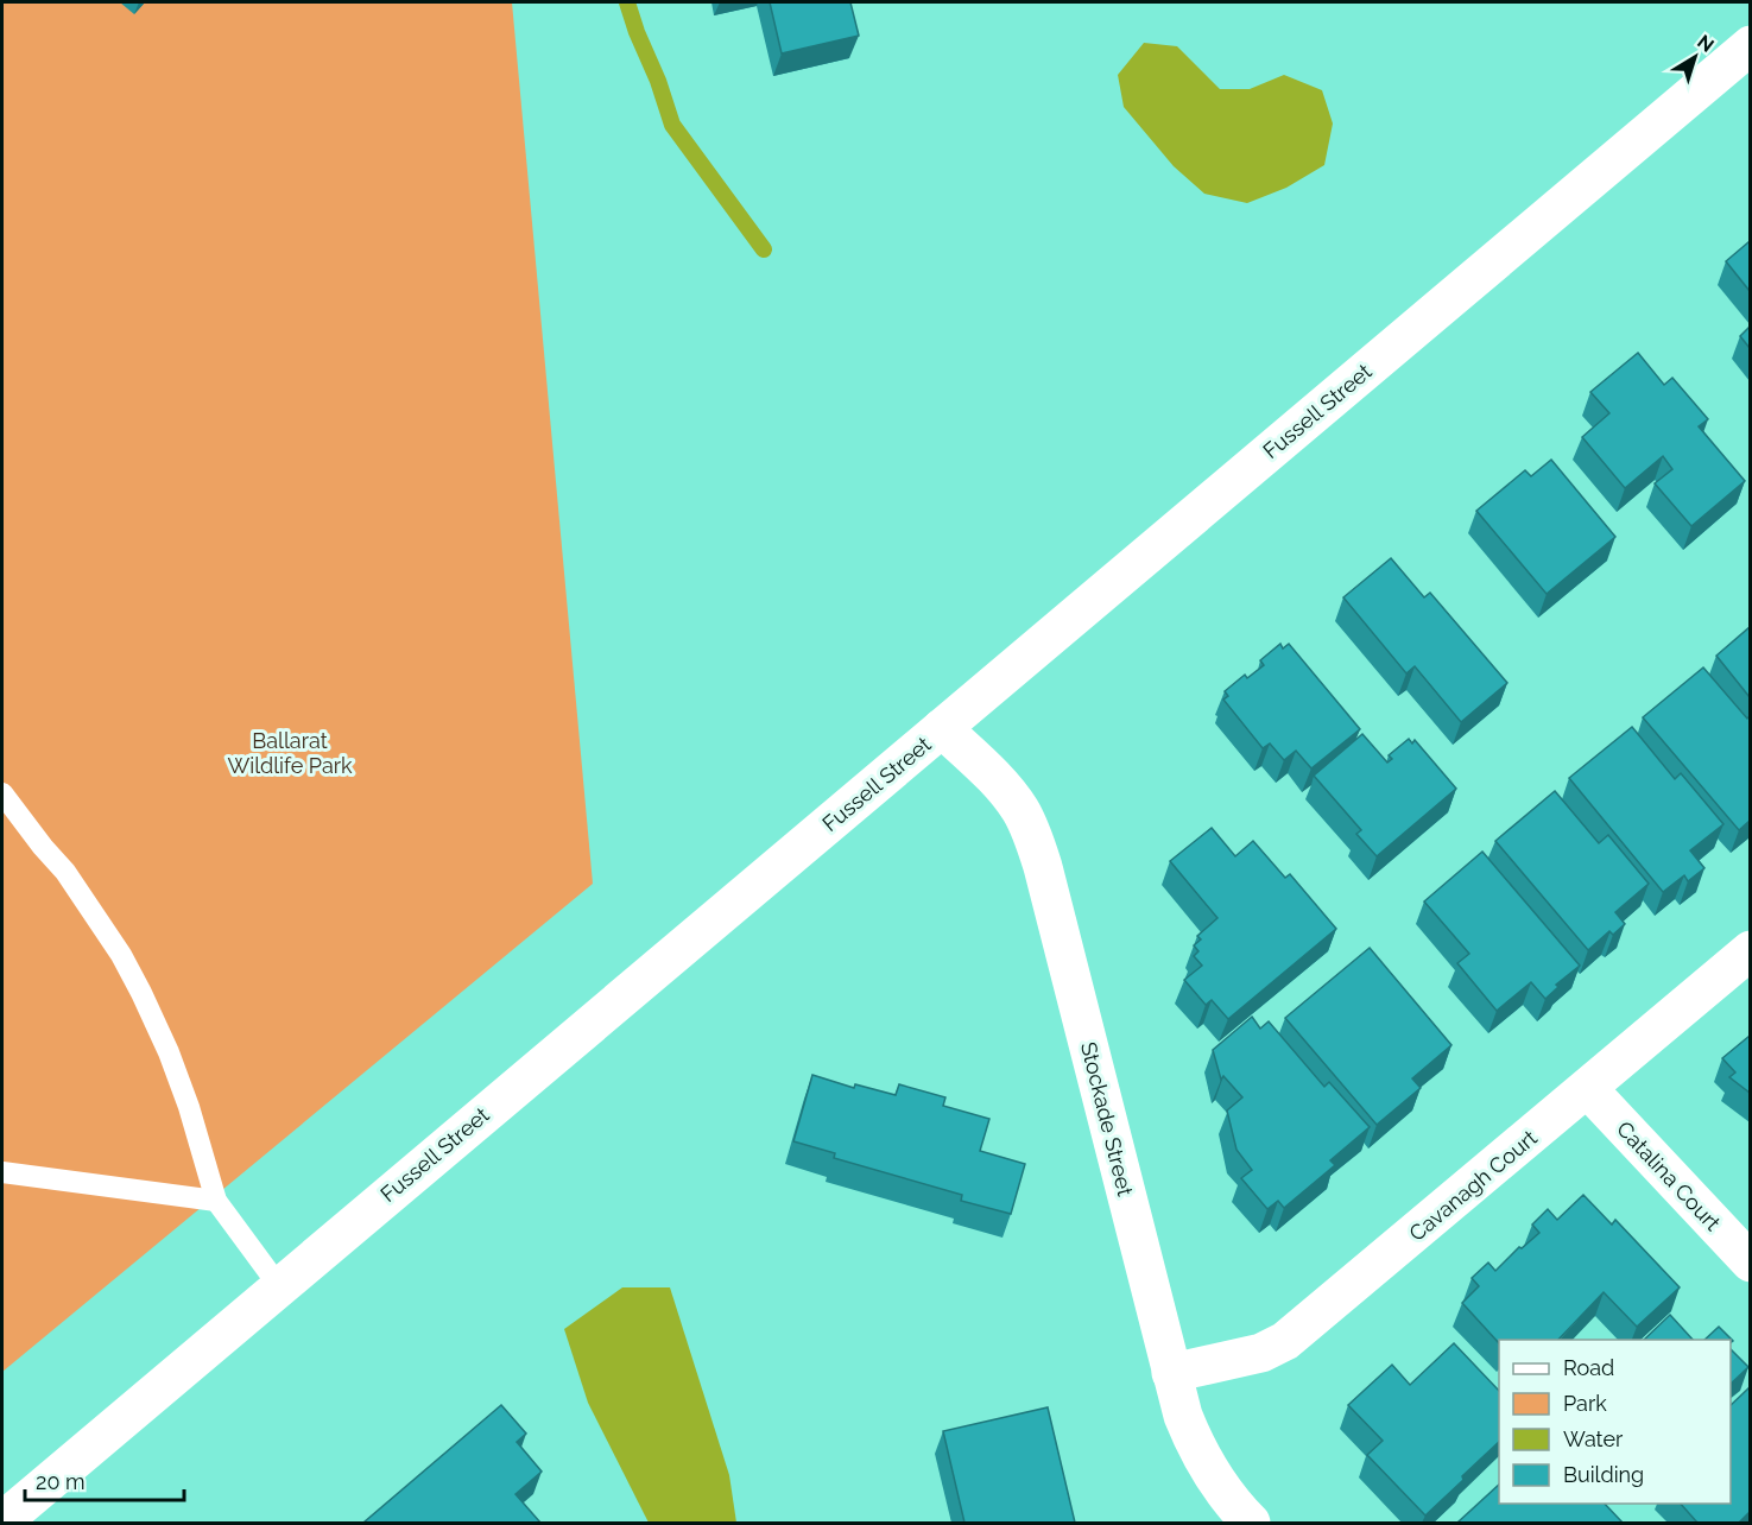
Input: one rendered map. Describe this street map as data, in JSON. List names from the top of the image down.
{
  "streets": {
    "street": [
      "Fussell Street",
      "Stockade Street",
      "Catalina Court",
      "Cavanagh Court"
    ]
  },
  "crossings": [
    ["Fussell Street", "Stockade Street"],
    ["Stockade Street", "Cavanagh Court"],
    ["Catalina Court", "Cavanagh Court"]
  ],
  "parks": ["Ballarat Wildlife Park"],
  "legend": [
    "Road",
    "Park",
    "Water",
    "Building"
  ],
  "scale_bar": "20 m",
  "north": "top right"
}
